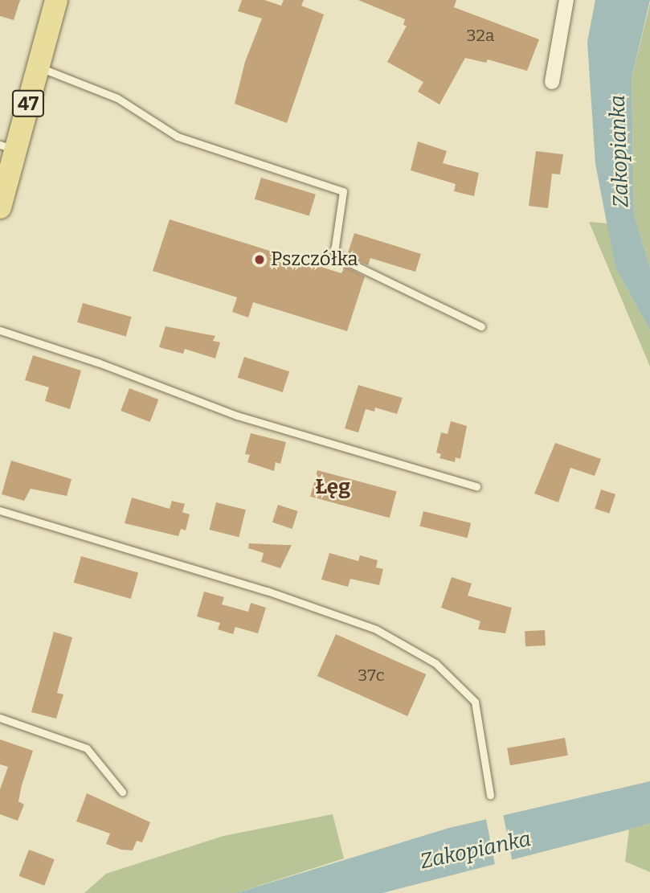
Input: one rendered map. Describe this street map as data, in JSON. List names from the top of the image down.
{
  "streets": {
    "main road": ["47"]
  },
  "districts": ["Łęg"],
  "water": ["Zakopianka"],
  "places": ["Pszczółka"],
  "house_numbers": ["32a", "37c"]
}
